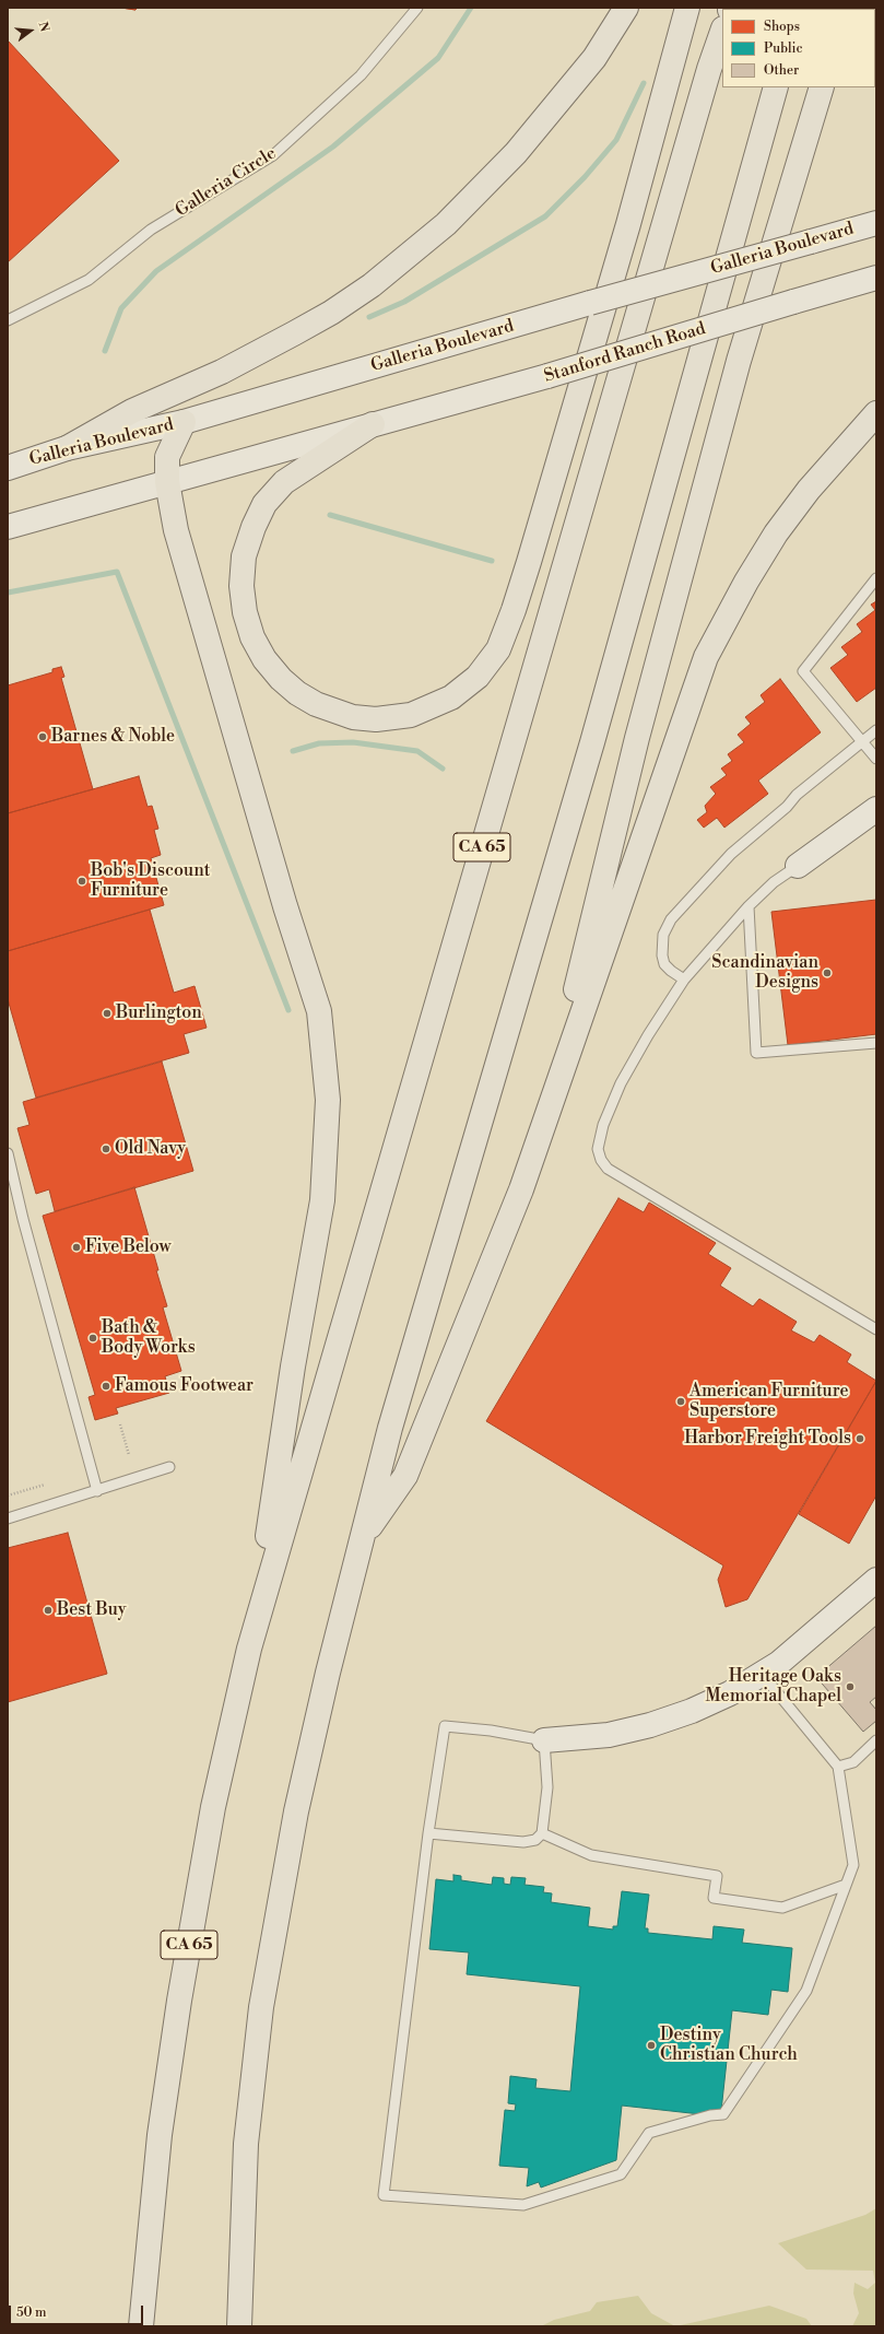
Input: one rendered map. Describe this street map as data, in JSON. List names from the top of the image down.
{
  "streets": {
    "highway": ["CA 65"],
    "main road": ["Galleria Boulevard", "Stanford Ranch Road"],
    "lane": ["Galleria Circle"]
  },
  "places": [
    "Barnes & Noble",
    "Bob's Discount Furniture",
    "Scandinavian Designs",
    "Burlington",
    "Old Navy",
    "Five Below",
    "Bath & Body Works",
    "Famous Footwear",
    "American Furniture Superstore",
    "Harbor Freight Tools",
    "Best Buy",
    "Heritage Oaks Memorial Chapel",
    "Destiny Christian Church"
  ],
  "legend": ["Shops", "Public", "Other"],
  "scale_bar": "50 m",
  "north": "right"
}
